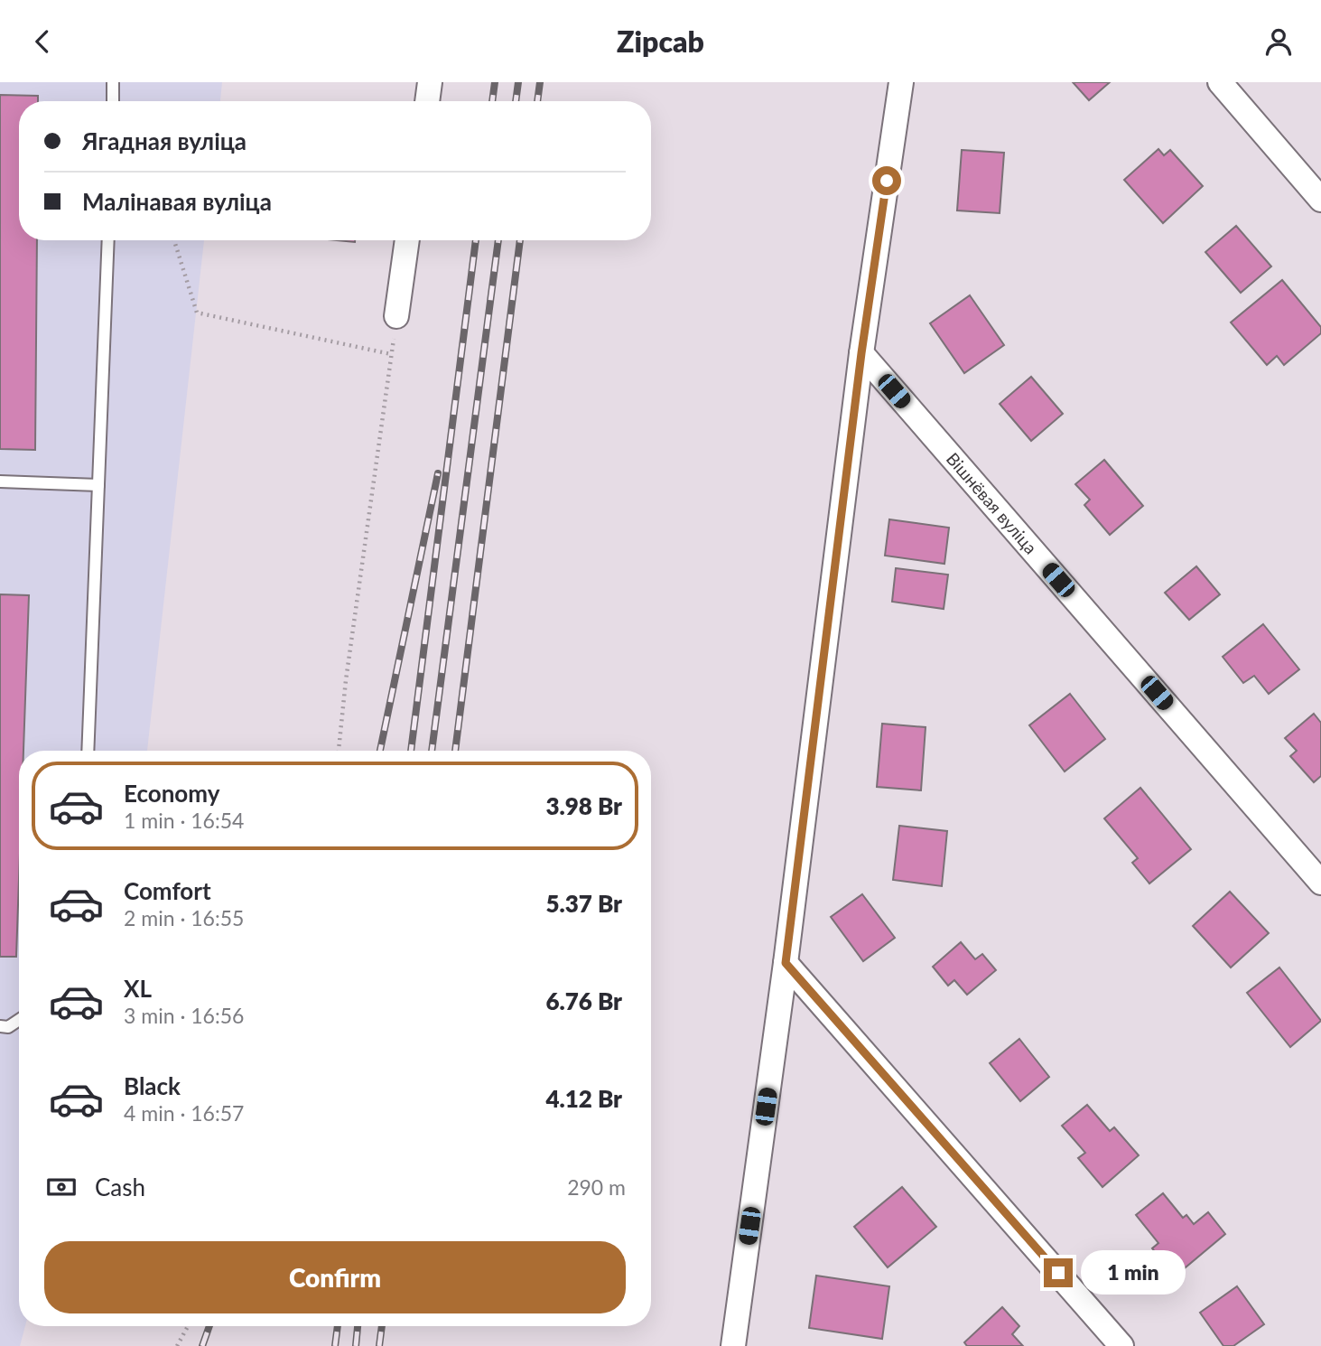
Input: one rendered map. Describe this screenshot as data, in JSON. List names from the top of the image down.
{
  "streets": {
    "street": ["Вішнёвая вуліца"]
  },
  "page": {
    "header": "Zipcab",
    "banner": ["Ягадная вуліца", "Малінавая вуліца"],
    "list": [
      {
        "name": "Economy",
        "note": "1 min · 16:54",
        "value": "3.98 Br"
      },
      {
        "name": "Comfort",
        "note": "2 min · 16:55",
        "value": "5.37 Br"
      },
      {
        "name": "XL",
        "note": "3 min · 16:56",
        "value": "6.76 Br"
      },
      {
        "name": "Black",
        "note": "4 min · 16:57",
        "value": "4.12 Br"
      }
    ],
    "pay": ["Cash", "290 m"],
    "buttons": "Confirm",
    "bubble": "1 min"
  }
}
